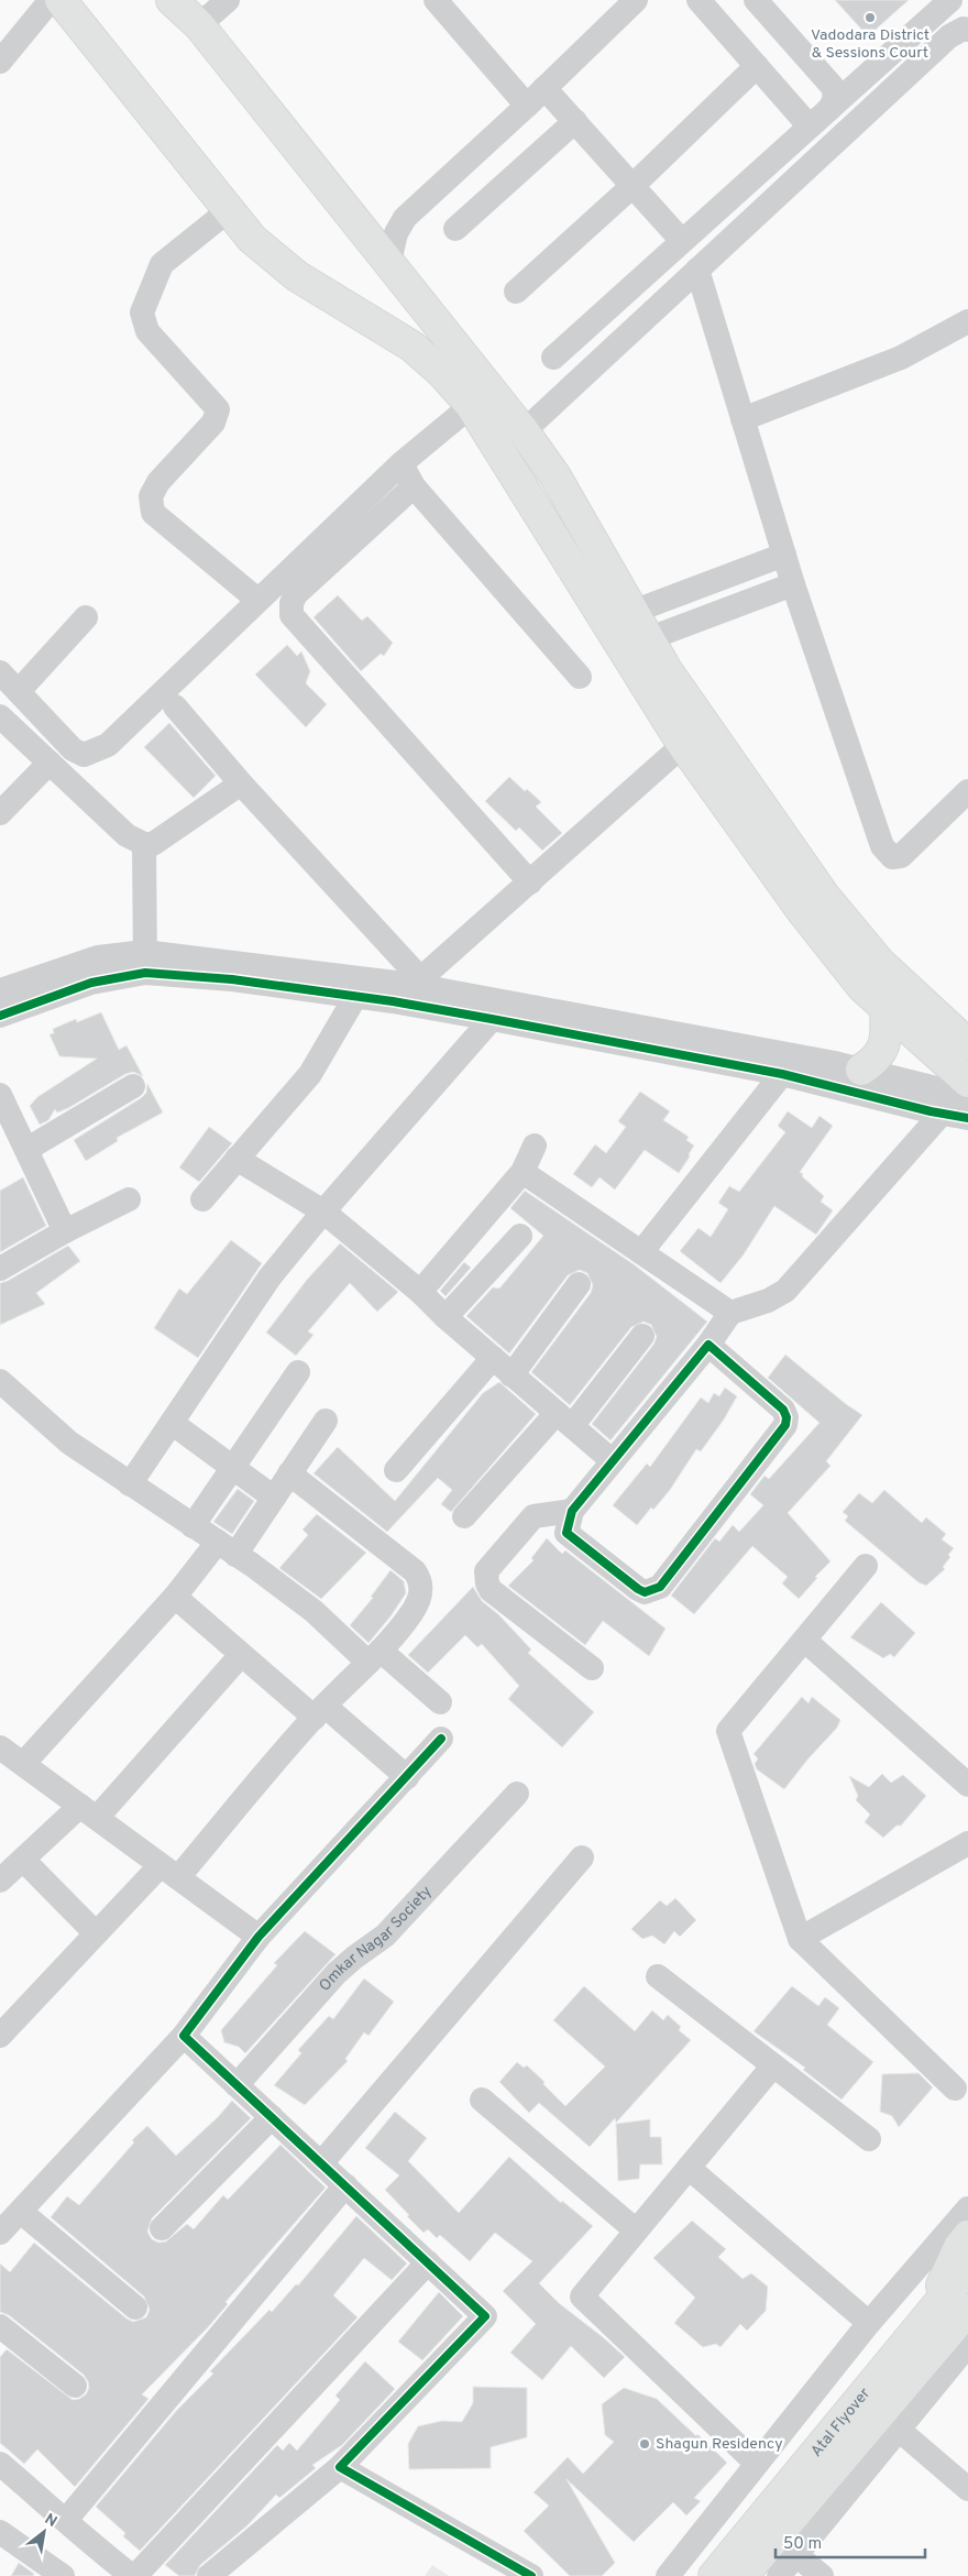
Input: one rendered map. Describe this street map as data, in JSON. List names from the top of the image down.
{
  "streets": {
    "main road": ["Atal Flyover"],
    "street": ["Omkar Nagar Society"]
  },
  "places": ["Vadodara District & Sessions Court", "Shagun Residency"],
  "scale_bar": "50 m",
  "north": "top right"
}
